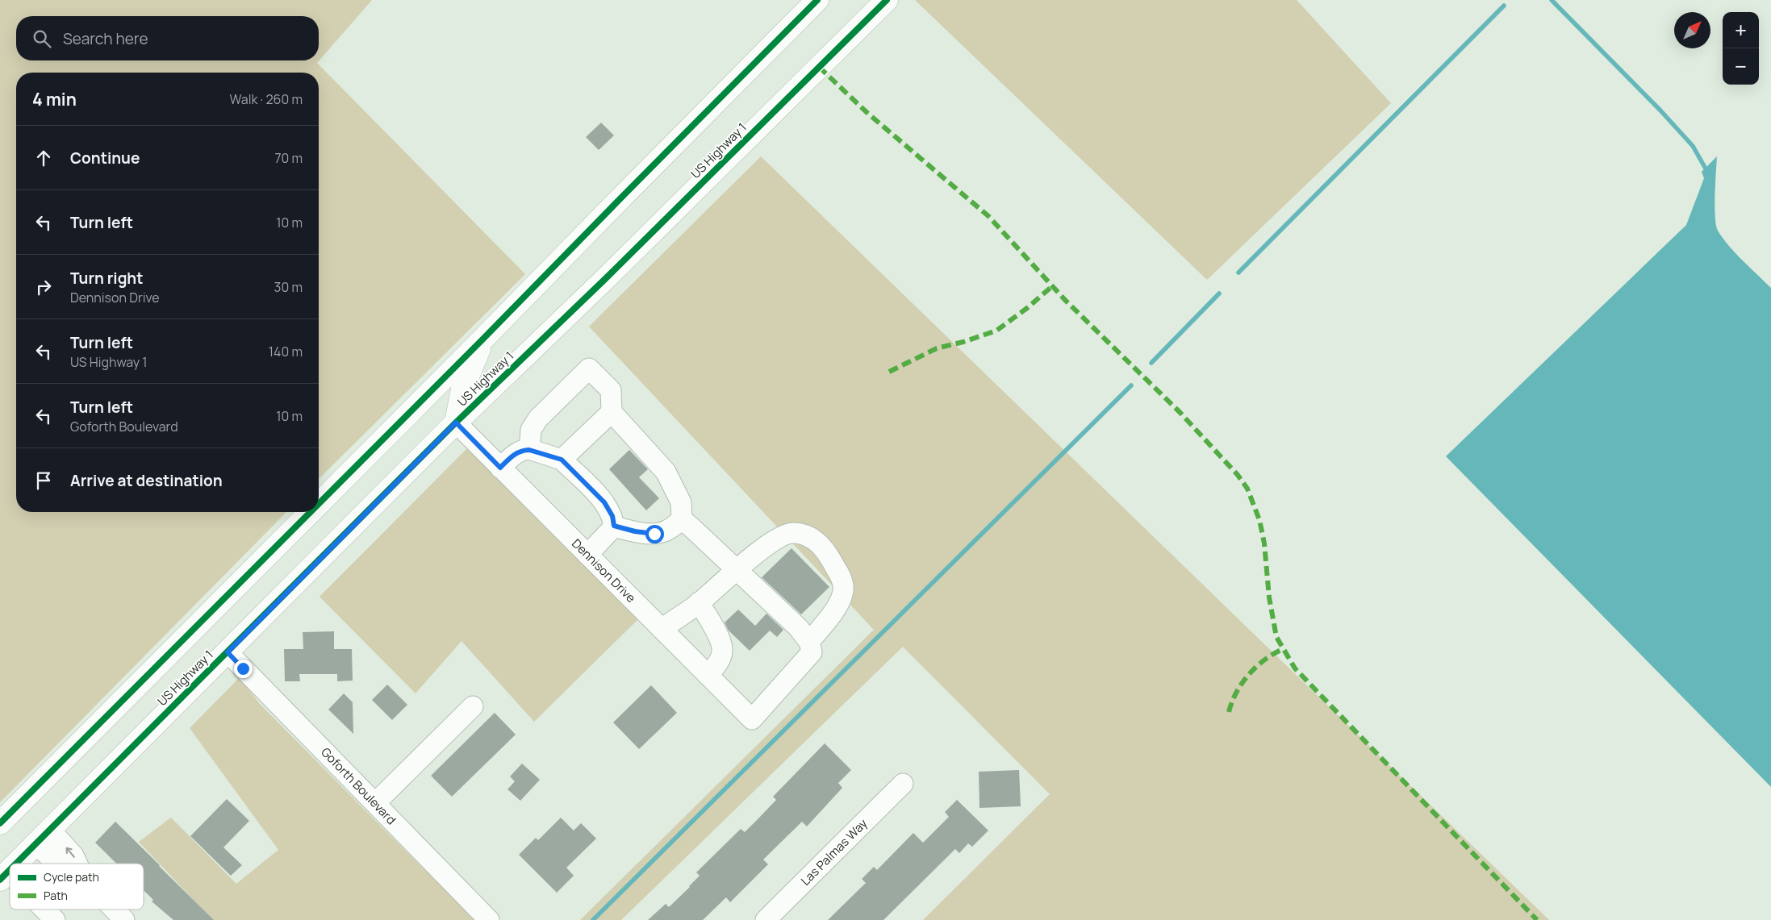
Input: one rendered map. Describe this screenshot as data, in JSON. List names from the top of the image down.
{
  "streets": {
    "main road": ["US Highway 1"],
    "street": ["Dennison Drive", "Goforth Boulevard", "Las Palmas Way"]
  },
  "crossings": [
    ["US Highway 1", "Dennison Drive"],
    ["US Highway 1", "Goforth Boulevard"]
  ],
  "legend": ["Cycle path", "Path"],
  "north": "top right",
  "page": {
    "map_buttons": ["+", "−"],
    "search": "Search here",
    "heading": ["4 min", "Walk · 260 m"],
    "list": [
      ["Continue", "70 m"],
      ["Turn left", "10 m"],
      ["Turn right", "Dennison Drive", "30 m"],
      ["Turn left", "US Highway 1", "140 m"],
      ["Turn left", "Goforth Boulevard", "10 m"],
      "Arrive at destination"
    ]
  }
}
